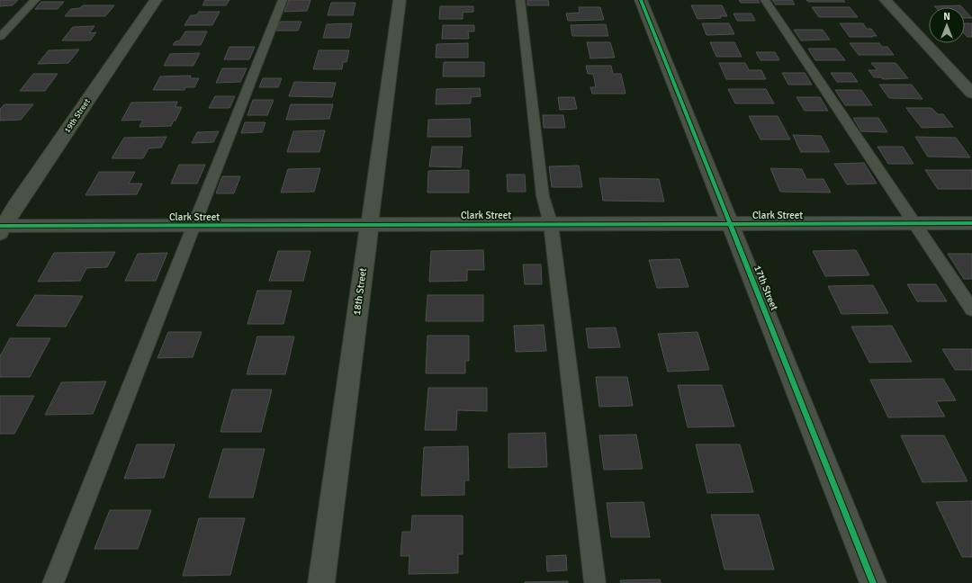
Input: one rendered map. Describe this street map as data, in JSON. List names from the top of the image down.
{
  "streets": {
    "street": [
      "19th Street",
      "Clark Street",
      "17th Street",
      "18th Street"
    ]
  },
  "crossings": [
    ["19th Street", "Clark Street"],
    ["Clark Street", "17th Street"],
    ["Clark Street", "18th Street"]
  ],
  "north": "top"
}
